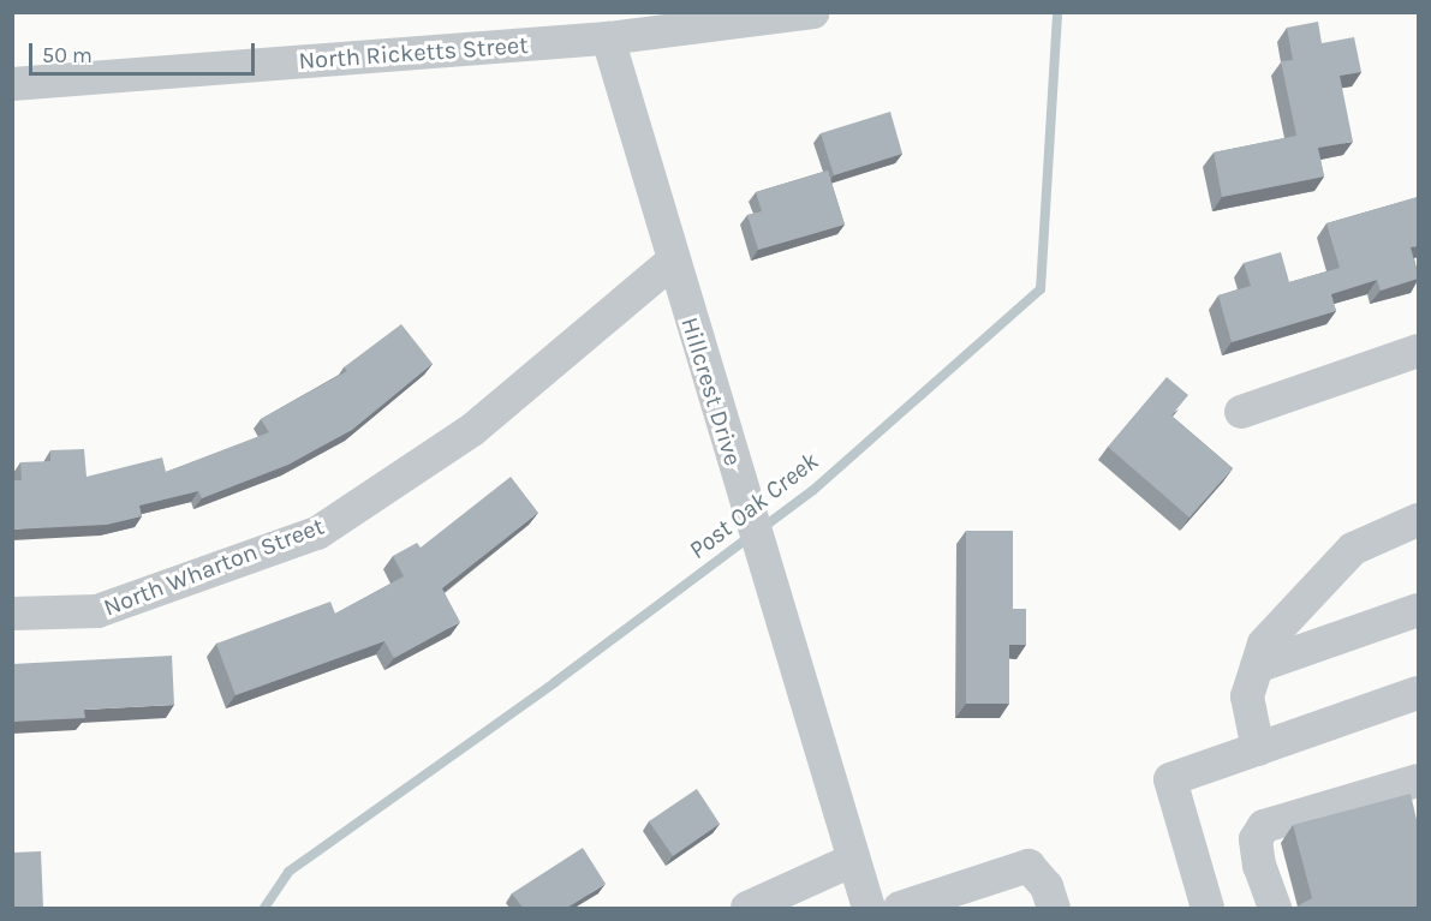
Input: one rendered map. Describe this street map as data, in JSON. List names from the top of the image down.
{
  "streets": {
    "street": ["North Ricketts Street", "Hillcrest Drive", "North Wharton Street"]
  },
  "crossings": [
    ["North Ricketts Street", "Hillcrest Drive"],
    ["Hillcrest Drive", "North Wharton Street"]
  ],
  "water": ["Post Oak Creek"],
  "scale_bar": "50 m"
}
